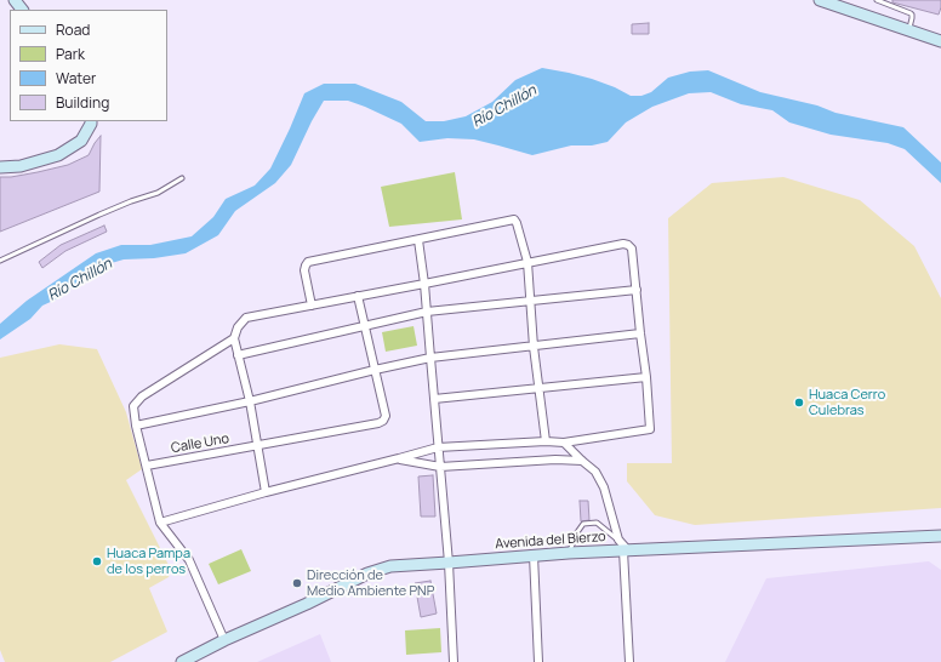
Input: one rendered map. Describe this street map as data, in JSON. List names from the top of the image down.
{
  "streets": {
    "street": ["Calle Uno", "Avenida del Bierzo"]
  },
  "water": ["Río Chillón"],
  "places": ["Huaca Cerro Culebras", "Huaca Pampa de los perros", "Dirección de Medio Ambiente PNP"],
  "legend": [
    "Road",
    "Park",
    "Water",
    "Building"
  ]
}
